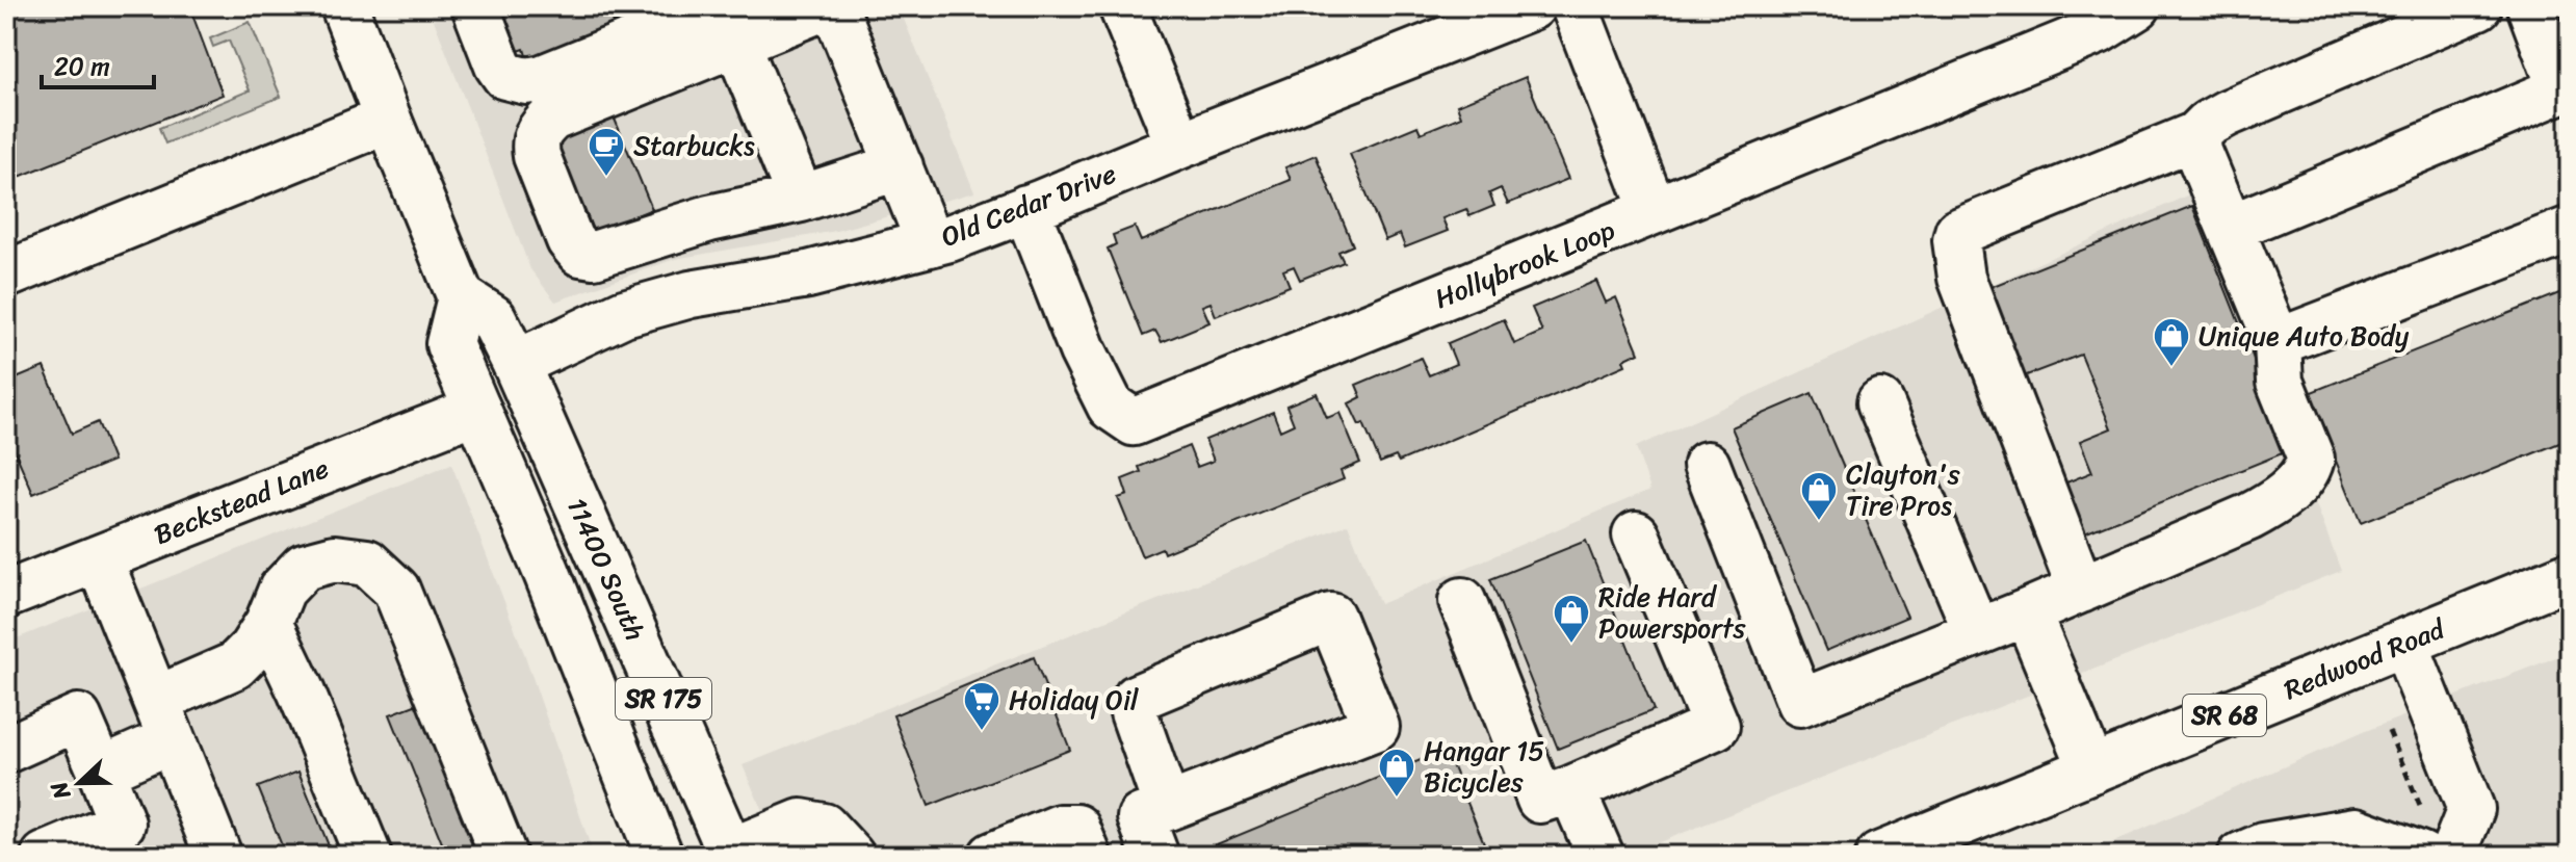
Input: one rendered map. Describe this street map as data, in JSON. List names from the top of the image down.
{
  "streets": {
    "street": [
      "Old Cedar Drive",
      "Hollybrook Loop",
      "Beckstead Lane",
      "11400 South",
      "Redwood Road",
      "SR 175",
      "SR 68"
    ]
  },
  "crossings": [
    ["Old Cedar Drive", "Hollybrook Loop"],
    ["Old Cedar Drive", "11400 South"],
    ["Beckstead Lane", "11400 South"]
  ],
  "places": {
    "cafe": ["Starbucks"],
    "shop": [
      "Unique Auto Body",
      "Clayton's Tire Pros",
      "Ride Hard Powersports",
      "Hangar 15 Bicycles"
    ],
    "supermarket": ["Holiday Oil"]
  },
  "scale_bar": "20 m",
  "north": "left"
}
